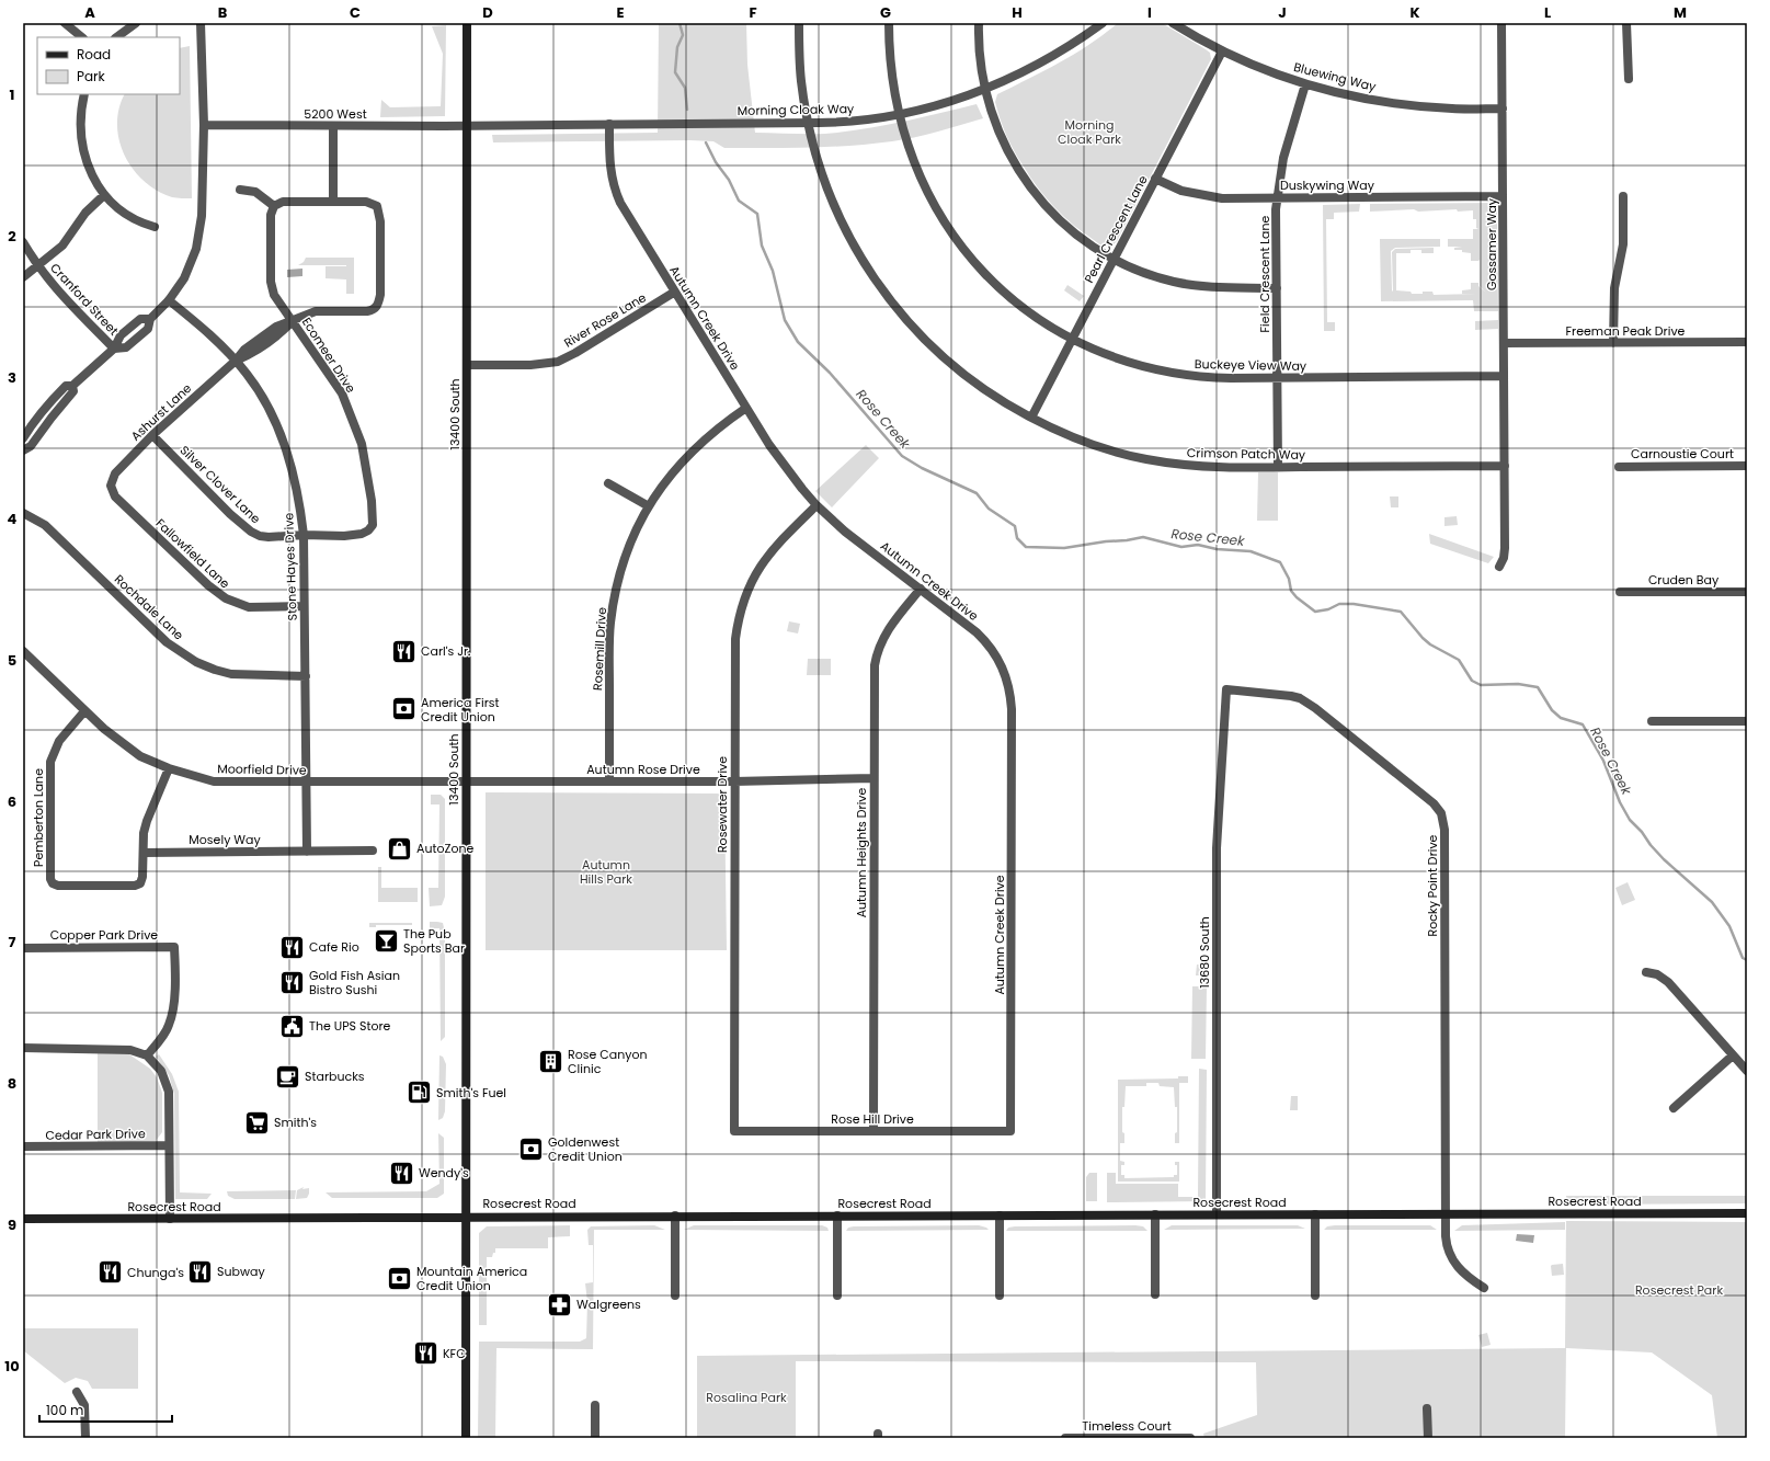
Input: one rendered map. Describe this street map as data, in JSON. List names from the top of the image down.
{
  "streets": {
    "main road": ["13400 South", "Rosecrest Road"],
    "street": [
      "Bluewing Way",
      "Morning Cloak Way",
      "5200 West",
      "Duskywing Way",
      "Pearl Crescent Lane",
      "Gossamer Way",
      "Field Crescent Lane",
      "Cranford Street",
      "Autumn Creek Drive",
      "River Rose Lane",
      "Freeman Peak Drive",
      "Ecomeer Drive",
      "Buckeye View Way",
      "Ashurst Lane",
      "Crimson Patch Way",
      "Carnoustie Court",
      "Silver Clover Lane",
      "Fallowfield Lane",
      "Stone Hayes Drive",
      "Cruden Bay",
      "Rochdale Lane",
      "Rosemill Drive",
      "Moorfield Drive",
      "Autumn Rose Drive",
      "Rosewater Drive",
      "Pemberton Lane",
      "Mosely Way",
      "Autumn Heights Drive",
      "Rocky Point Drive",
      "Copper Park Drive",
      "13680 South",
      "Rose Hill Drive",
      "Cedar Park Drive",
      "Timeless Court"
    ]
  },
  "crossings": [
    ["Bluewing Way", "Pearl Crescent Lane"],
    ["Bluewing Way", "Gossamer Way"],
    ["Bluewing Way", "Field Crescent Lane"],
    ["Morning Cloak Way", "5200 West"],
    ["Morning Cloak Way", "Autumn Creek Drive"],
    ["Morning Cloak Way", "Buckeye View Way"],
    ["Morning Cloak Way", "13400 South"],
    ["Morning Cloak Way", "Crimson Patch Way"],
    ["5200 West", "13400 South"],
    ["Duskywing Way", "Pearl Crescent Lane"],
    ["Duskywing Way", "Gossamer Way"],
    ["Duskywing Way", "Field Crescent Lane"],
    ["Pearl Crescent Lane", "Buckeye View Way"],
    ["Pearl Crescent Lane", "Crimson Patch Way"],
    ["Gossamer Way", "Freeman Peak Drive"],
    ["Gossamer Way", "Buckeye View Way"],
    ["Gossamer Way", "Crimson Patch Way"],
    ["Field Crescent Lane", "Buckeye View Way"],
    ["Field Crescent Lane", "Crimson Patch Way"],
    ["Autumn Creek Drive", "River Rose Lane"],
    ["Autumn Creek Drive", "Rosemill Drive"],
    ["Autumn Creek Drive", "Rosewater Drive"],
    ["Autumn Creek Drive", "Autumn Heights Drive"],
    ["Autumn Creek Drive", "Rose Hill Drive"],
    ["River Rose Lane", "13400 South"],
    ["Ecomeer Drive", "Ashurst Lane"],
    ["Ecomeer Drive", "Silver Clover Lane"],
    ["Ecomeer Drive", "Stone Hayes Drive"],
    ["Ashurst Lane", "Silver Clover Lane"],
    ["Ashurst Lane", "Fallowfield Lane"],
    ["Ashurst Lane", "Stone Hayes Drive"],
    ["13400 South", "Moorfield Drive"],
    ["13400 South", "Autumn Rose Drive"],
    ["13400 South", "Rosecrest Road"],
    ["Silver Clover Lane", "Stone Hayes Drive"],
    ["Fallowfield Lane", "Stone Hayes Drive"],
    ["Stone Hayes Drive", "Rochdale Lane"],
    ["Stone Hayes Drive", "Moorfield Drive"],
    ["Stone Hayes Drive", "Mosely Way"],
    ["Rosemill Drive", "Autumn Rose Drive"],
    ["Moorfield Drive", "Autumn Rose Drive"],
    ["Moorfield Drive", "Pemberton Lane"],
    ["Autumn Rose Drive", "Rosewater Drive"],
    ["Autumn Rose Drive", "Autumn Heights Drive"],
    ["Rosewater Drive", "Rose Hill Drive"],
    ["Pemberton Lane", "Mosely Way"],
    ["Autumn Heights Drive", "Rose Hill Drive"],
    ["Rocky Point Drive", "13680 South"],
    ["Rocky Point Drive", "Rosecrest Road"],
    ["13680 South", "Rosecrest Road"]
  ],
  "water": ["Rose Creek"],
  "parks": [
    "Morning Cloak Park",
    "Autumn Hills Park",
    "Rosecrest Park",
    "Rosalina Park"
  ],
  "places": {
    "restaurant": [
      "Carl's Jr.",
      "Cafe Rio",
      "Gold Fish Asian Bistro Sushi",
      "Wendy's",
      "Subway",
      "Chunga's",
      "KFC"
    ],
    "bank": ["America First Credit Union", "Goldenwest Credit Union", "Mountain America Credit Union"],
    "shop": ["AutoZone"],
    "bar": ["The Pub Sports Bar"],
    "public building": ["The UPS Store"],
    "building": ["Rose Canyon Clinic"],
    "cafe": ["Starbucks"],
    "fuel station": ["Smith's Fuel"],
    "supermarket": ["Smith's"],
    "pharmacy": ["Walgreens"]
  },
  "legend": ["Road", "Park"],
  "scale_bar": "100 m",
  "grid": {
    "columns": [
      "A",
      "B",
      "C",
      "D",
      "E",
      "F",
      "G",
      "H",
      "I",
      "J",
      "K",
      "L",
      "M"
    ],
    "rows": [
      "1",
      "2",
      "3",
      "4",
      "5",
      "6",
      "7",
      "8",
      "9",
      "10"
    ]
  }
}
